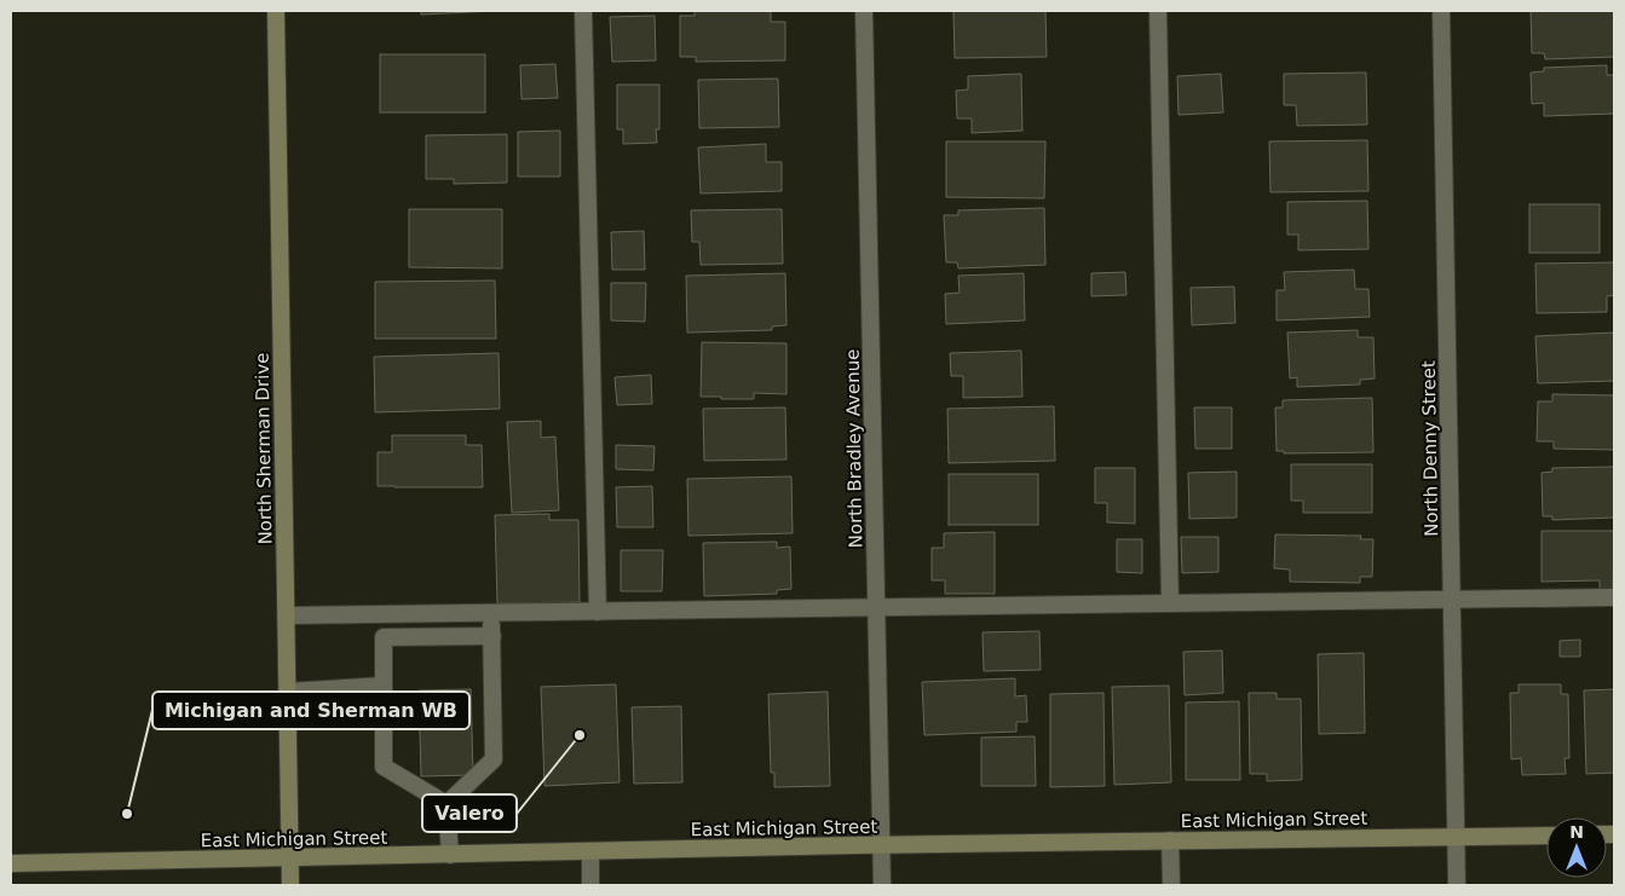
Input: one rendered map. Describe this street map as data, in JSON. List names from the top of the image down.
{
  "streets": {
    "main road": ["North Sherman Drive", "East Michigan Street"],
    "street": ["North Bradley Avenue", "North Denny Street"]
  },
  "crossings": [
    ["North Sherman Drive", "East Michigan Street"],
    ["North Bradley Avenue", "East Michigan Street"],
    ["North Denny Street", "East Michigan Street"]
  ],
  "places": ["Valero", "Michigan and Sherman WB"],
  "north": "top"
}
